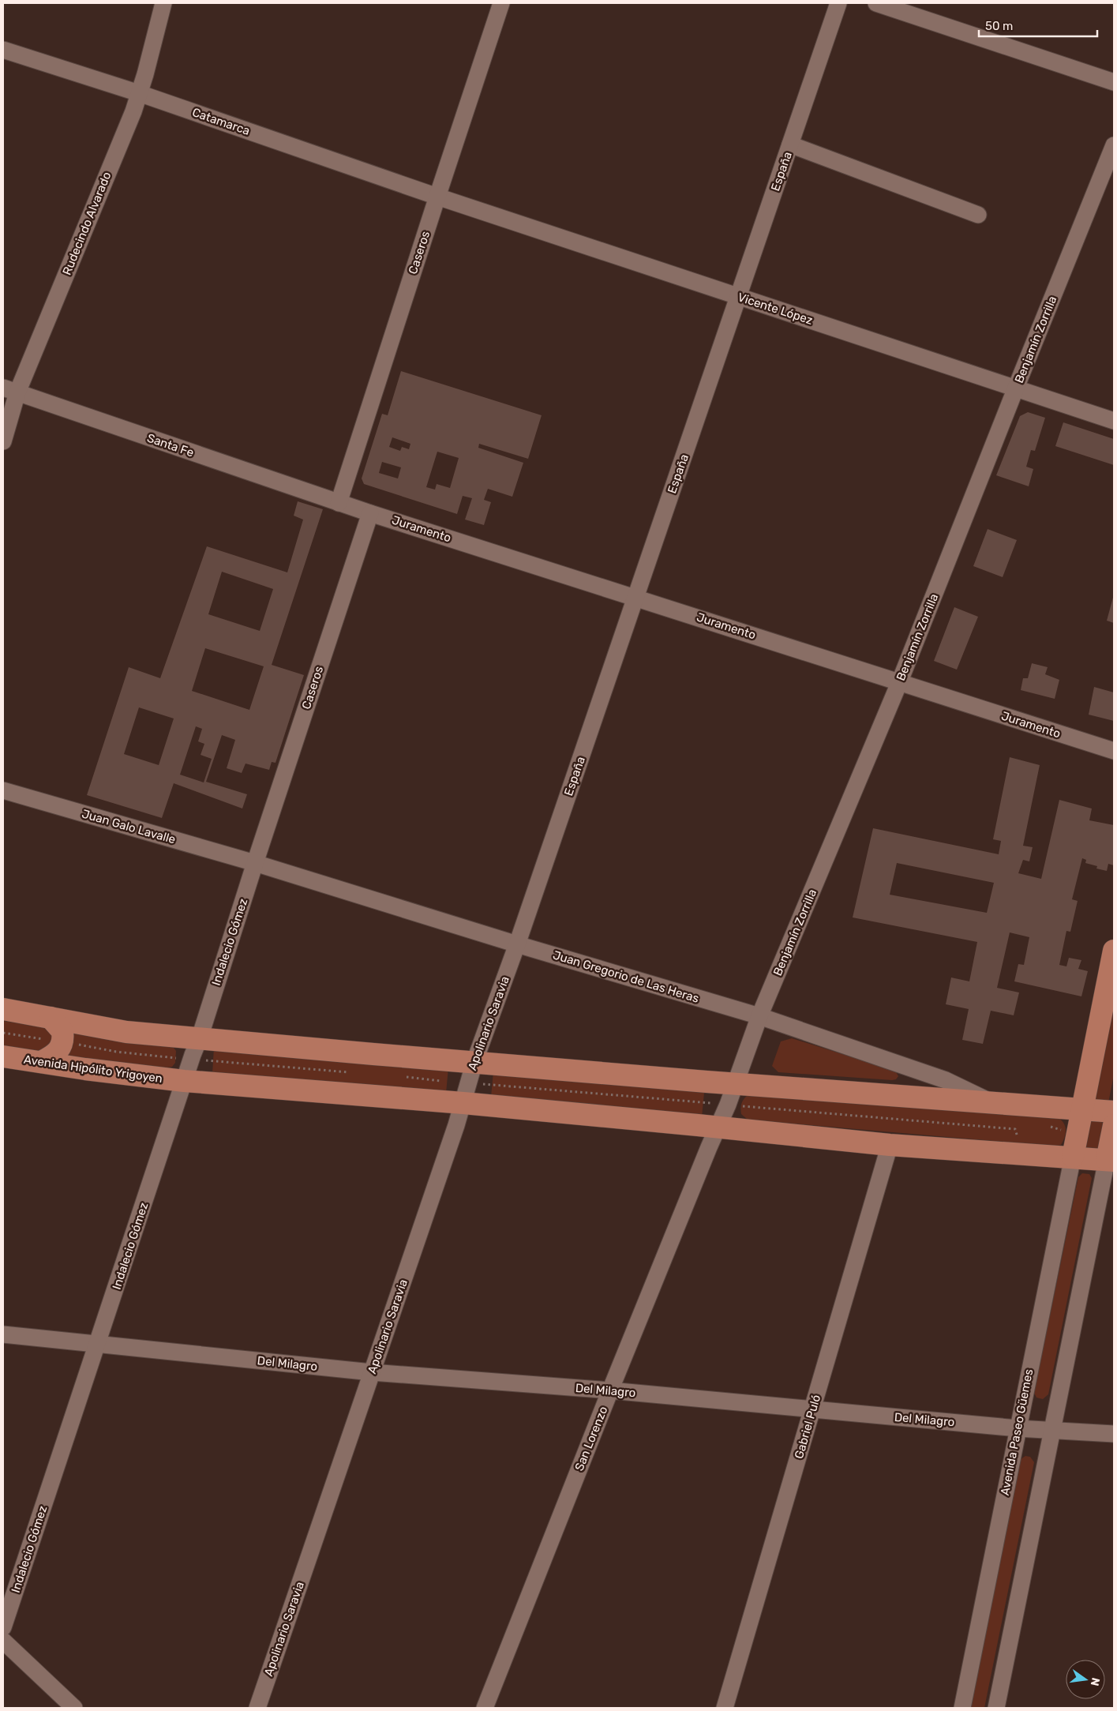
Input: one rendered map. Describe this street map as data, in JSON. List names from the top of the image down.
{
  "streets": {
    "main road": ["Avenida Hipólito Yrigoyen"],
    "street": [
      "Catamarca",
      "España",
      "Rudecindo Alvarado",
      "Caseros",
      "Vicente López",
      "Benjamín Zorrilla",
      "Santa Fe",
      "Juramento",
      "Juan Galo Lavalle",
      "Indalecio Gómez",
      "Juan Gregorio de Las Heras",
      "Apolinario Saravia",
      "Del Milagro",
      "Gabriel Puló",
      "Avenida Paseo Güemes",
      "San Lorenzo"
    ]
  },
  "crossings": [
    ["Catamarca", "Rudecindo Alvarado"],
    ["Catamarca", "Caseros"],
    ["Catamarca", "Vicente López"],
    ["España", "Vicente López"],
    ["España", "Juramento"],
    ["España", "Juan Gregorio de Las Heras"],
    ["España", "Apolinario Saravia"],
    ["Rudecindo Alvarado", "Santa Fe"],
    ["Caseros", "Vicente López"],
    ["Caseros", "Santa Fe"],
    ["Caseros", "Juramento"],
    ["Caseros", "Juan Galo Lavalle"],
    ["Caseros", "Indalecio Gómez"],
    ["Caseros", "Juan Gregorio de Las Heras"],
    ["Vicente López", "Benjamín Zorrilla"],
    ["Benjamín Zorrilla", "Juramento"],
    ["Benjamín Zorrilla", "Juan Gregorio de Las Heras"],
    ["Benjamín Zorrilla", "Avenida Hipólito Yrigoyen"],
    ["Benjamín Zorrilla", "San Lorenzo"],
    ["Santa Fe", "Juramento"],
    ["Juan Galo Lavalle", "Indalecio Gómez"],
    ["Juan Galo Lavalle", "Juan Gregorio de Las Heras"],
    ["Indalecio Gómez", "Juan Gregorio de Las Heras"],
    ["Indalecio Gómez", "Avenida Hipólito Yrigoyen"],
    ["Indalecio Gómez", "Del Milagro"],
    ["Juan Gregorio de Las Heras", "Apolinario Saravia"],
    ["Apolinario Saravia", "Avenida Hipólito Yrigoyen"],
    ["Apolinario Saravia", "Del Milagro"],
    ["Avenida Hipólito Yrigoyen", "Gabriel Puló"],
    ["Avenida Hipólito Yrigoyen", "Avenida Paseo Güemes"],
    ["Avenida Hipólito Yrigoyen", "San Lorenzo"],
    ["Del Milagro", "Gabriel Puló"],
    ["Del Milagro", "Avenida Paseo Güemes"],
    ["Del Milagro", "San Lorenzo"]
  ],
  "scale_bar": "50 m",
  "north": "right"
}
